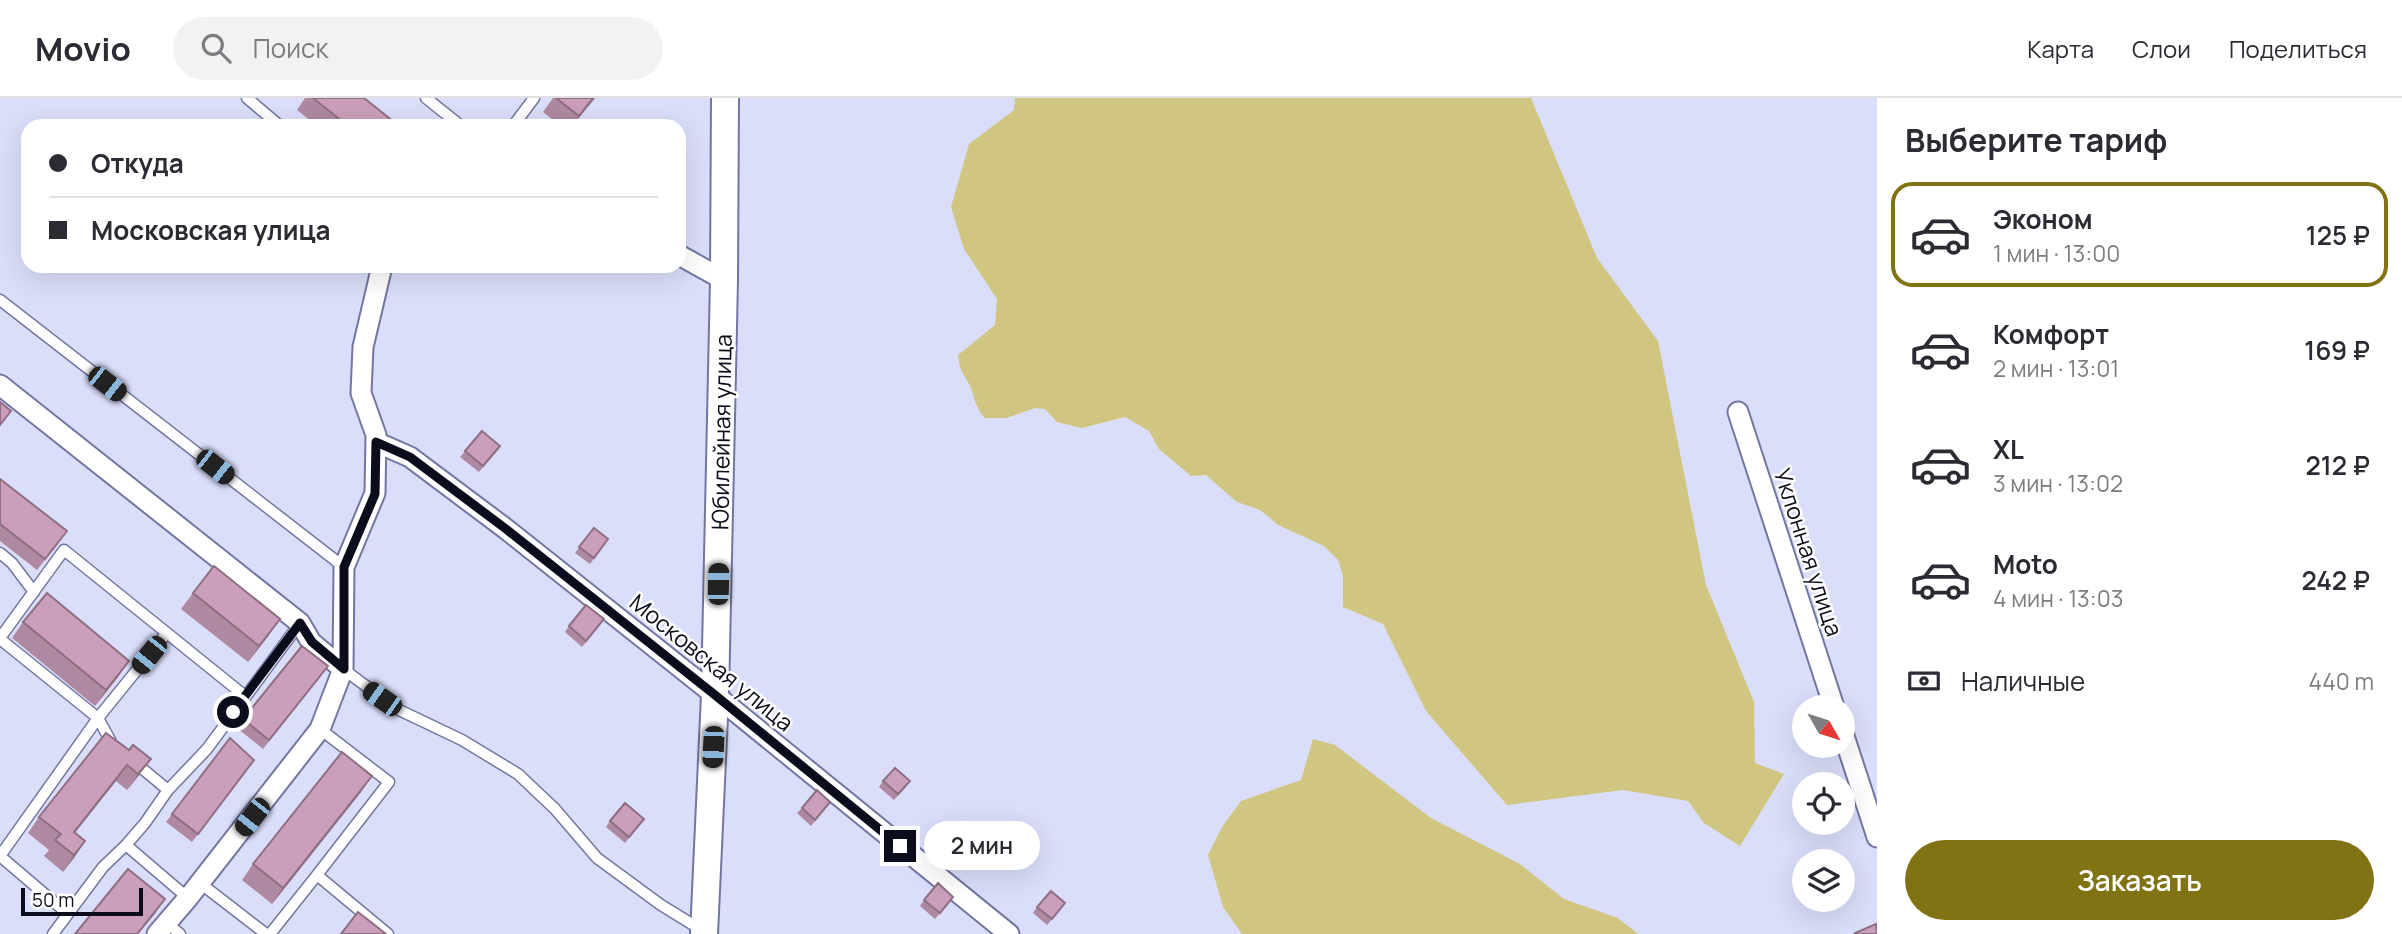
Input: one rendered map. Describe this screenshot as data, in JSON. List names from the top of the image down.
{
  "streets": {
    "main road": ["Юбилейная улица"],
    "street": ["Уклонная улица", "Московская улица"]
  },
  "crossings": [
    ["Юбилейная улица", "Московская улица"]
  ],
  "scale_bar": "50 m",
  "north": "bottom right",
  "page": {
    "header": "Movio",
    "search": "Поиск",
    "nav": ["Карта", "Слои", "Поделиться"],
    "heading": "Выберите тариф",
    "banner": ["Откуда", "Московская улица"],
    "list": [
      {
        "name": "Эконом",
        "note": "1 мин · 13:00",
        "value": "125 ₽"
      },
      {
        "name": "Комфорт",
        "note": "2 мин · 13:01",
        "value": "169 ₽"
      },
      {
        "name": "XL",
        "note": "3 мин · 13:02",
        "value": "212 ₽"
      },
      {
        "name": "Moto",
        "note": "4 мин · 13:03",
        "value": "242 ₽"
      }
    ],
    "pay": ["Наличные", "440 m"],
    "bubble": "2 мин",
    "buttons": "Заказать",
    "scale": "50 m"
  }
}
